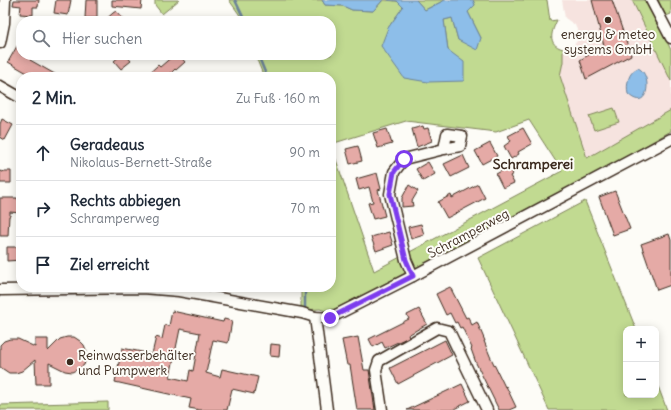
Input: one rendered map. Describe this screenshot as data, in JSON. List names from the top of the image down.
{
  "streets": {
    "street": ["Schramperweg"]
  },
  "districts": ["Schramperei"],
  "places": ["energy & meteo systems GmbH", "Reinwasserbehälter und Pumpwerk"],
  "page": {
    "search": "Hier suchen",
    "heading": ["2 Min.", "Zu Fuß · 160 m"],
    "list": [
      ["Geradeaus", "Nikolaus-Bernett-Straße", "90 m"],
      ["Rechts abbiegen", "Schramperweg", "70 m"],
      "Ziel erreicht"
    ],
    "map_buttons": ["+", "−"]
  }
}
